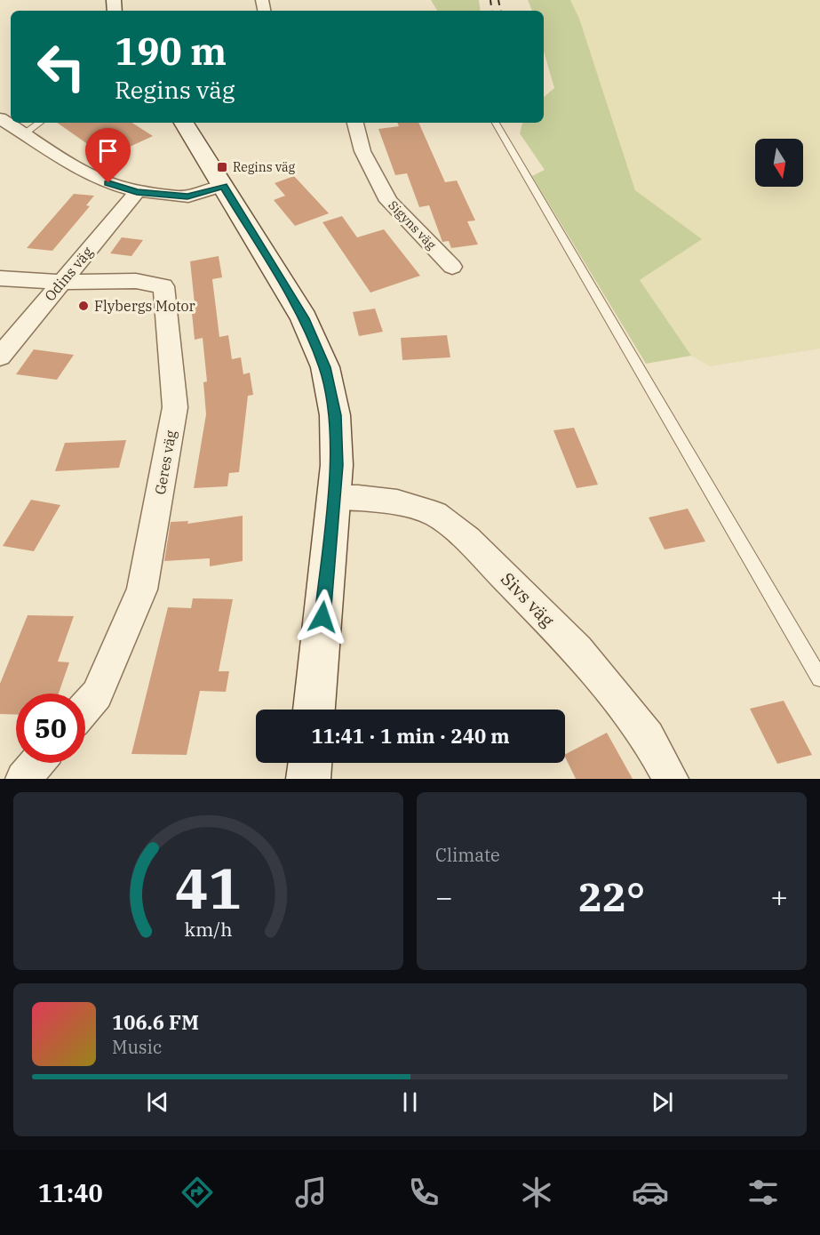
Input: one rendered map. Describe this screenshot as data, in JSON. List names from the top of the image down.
{
  "streets": {
    "street": [
      "Sigyns väg",
      "Odins väg",
      "Geres väg",
      "Sivs väg"
    ]
  },
  "crossings": [
    ["Odins väg", "Geres väg"]
  ],
  "places": {
    "transit": ["Regins väg"],
    "other": ["Flybergs Motor"]
  },
  "north": "bottom",
  "page": {
    "turn": ["190 m", "Regins väg"],
    "limit": "50",
    "trip": "11:41 · 1 min · 240 m",
    "tile": "Climate",
    "heat": ["−", "22°", "+"],
    "song": ["106.6 FM", "Music"],
    "tabs": "11:40",
    "gauge": ["41", "km/h"]
  }
}
